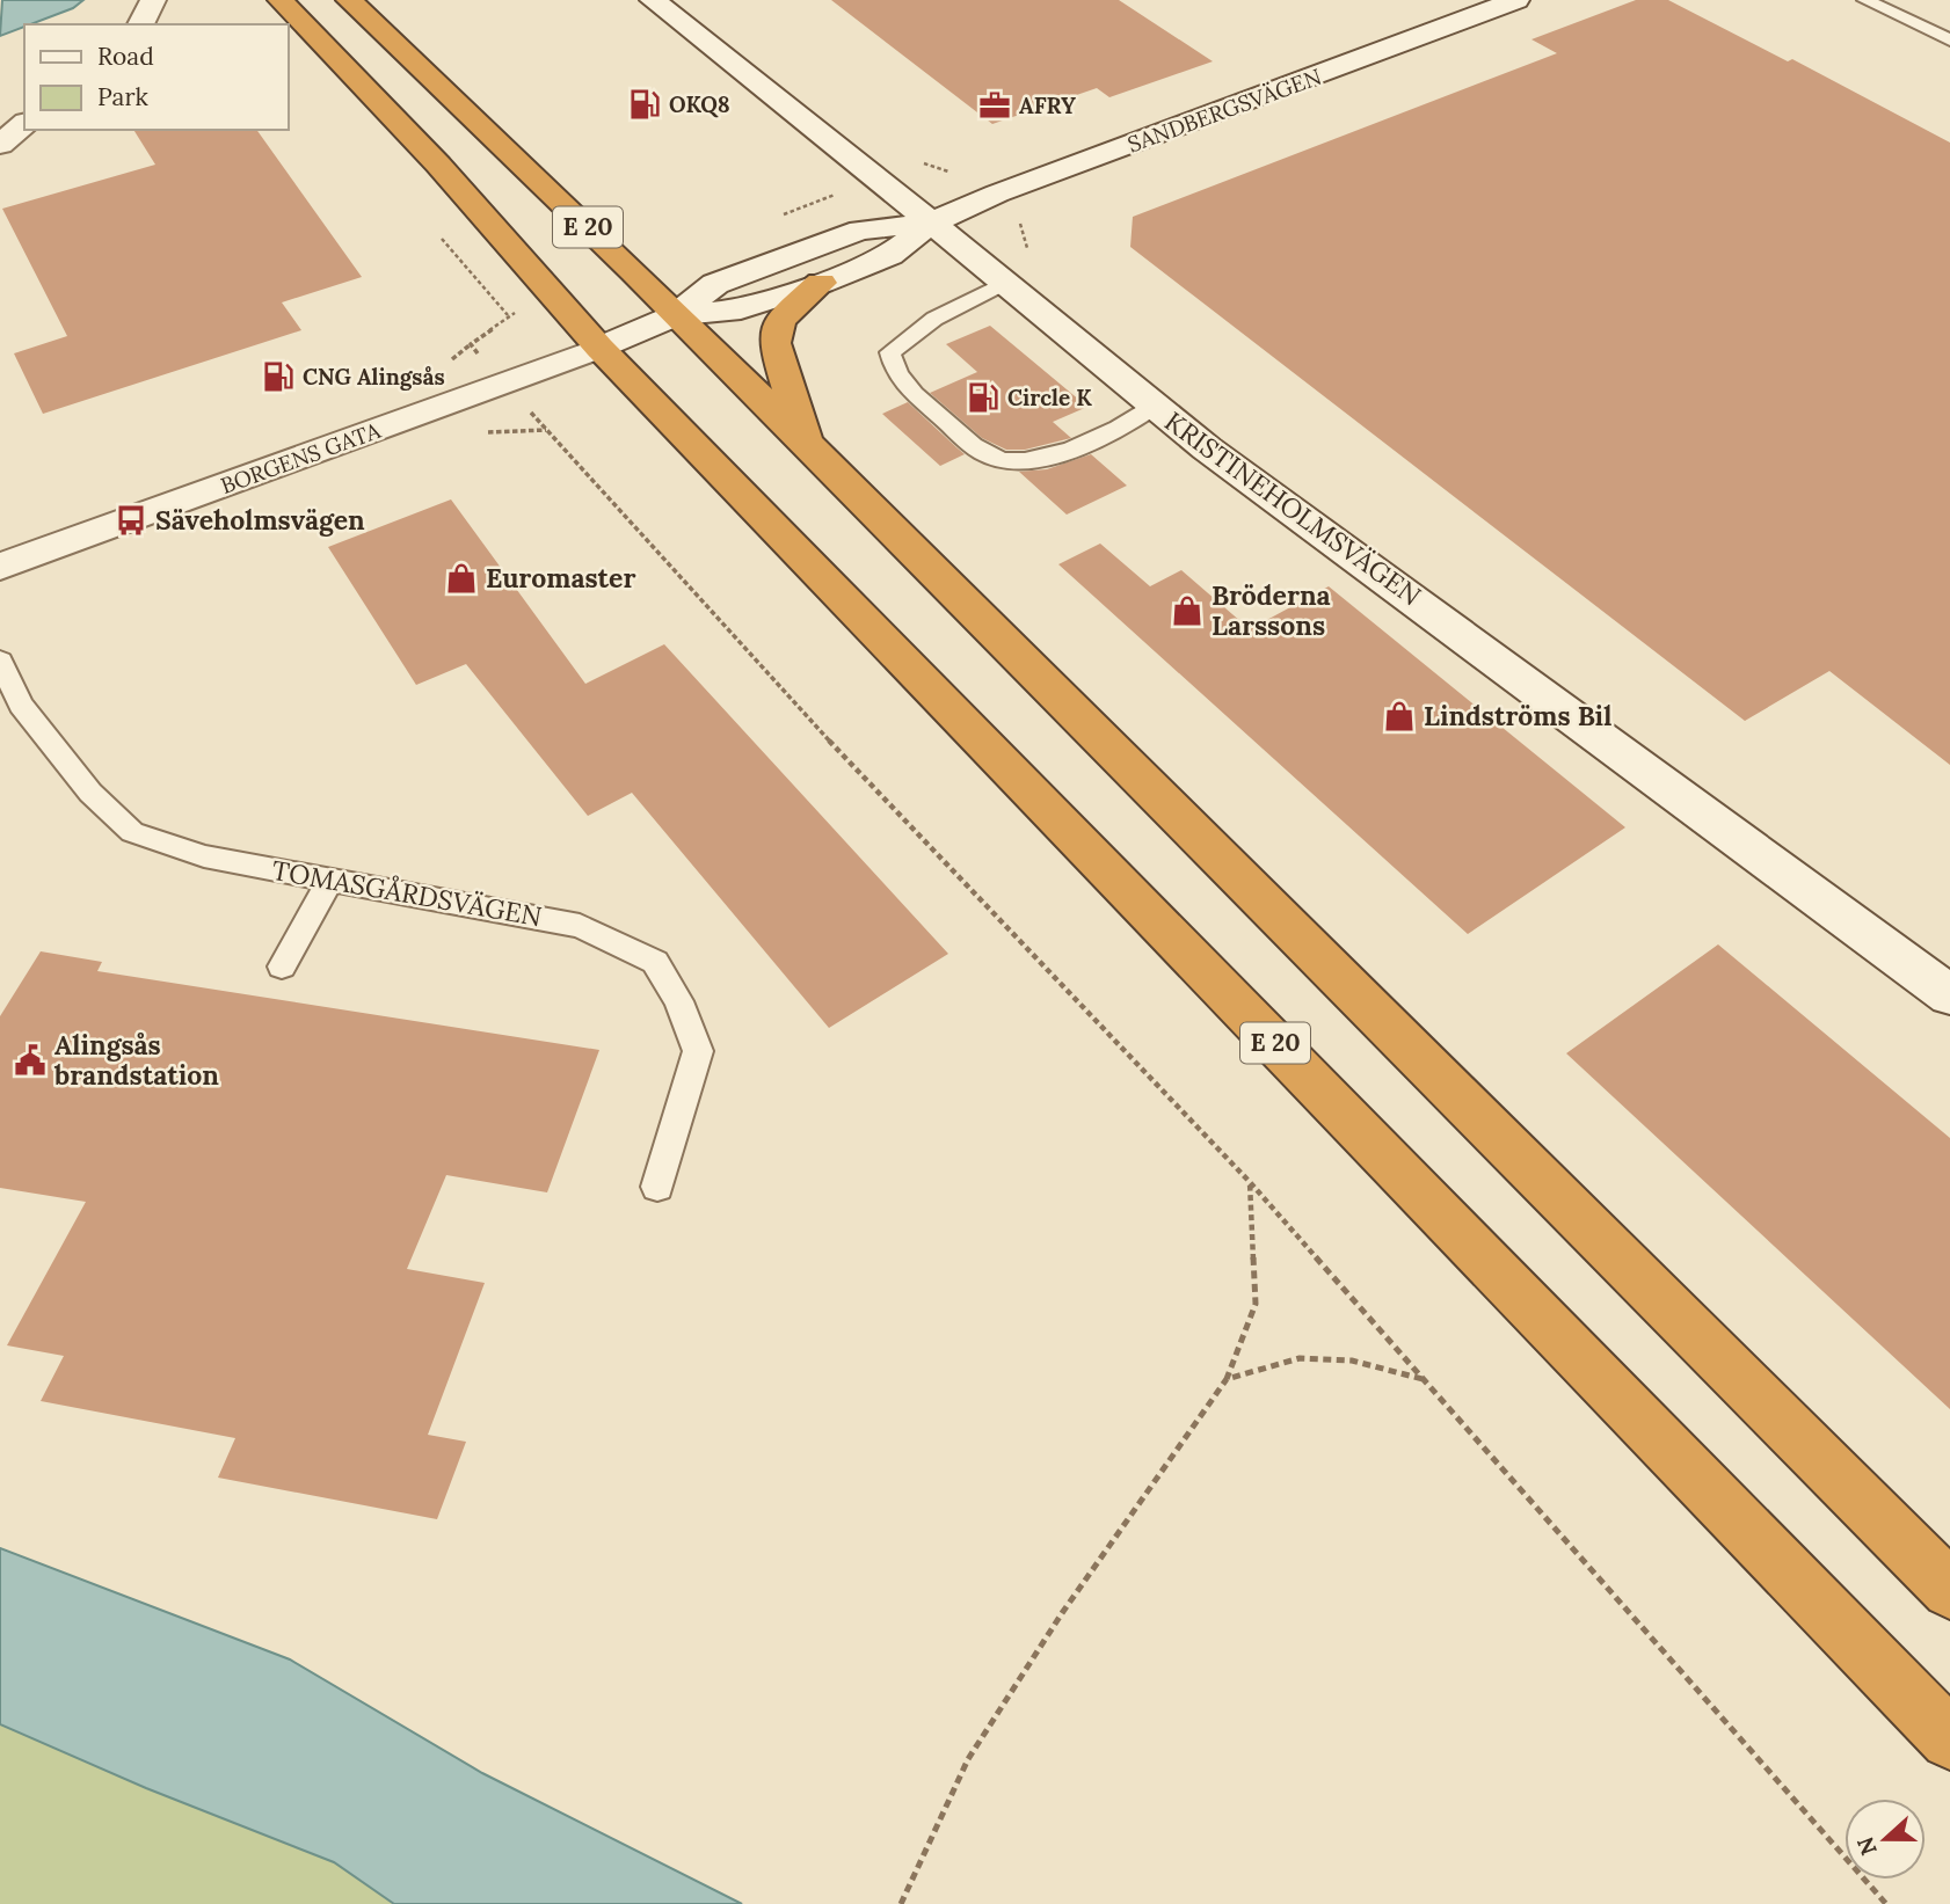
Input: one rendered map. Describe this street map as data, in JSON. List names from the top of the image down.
{
  "streets": {
    "highway": ["E 20"],
    "street": ["SANDBERGSVÄGEN", "BORGENS GATA", "KRISTINEHOLMSVÄGEN"],
    "lane": ["TOMASGÅRDSVÄGEN"]
  },
  "crossings": [
    ["SANDBERGSVÄGEN", "E 20"],
    ["SANDBERGSVÄGEN", "BORGENS GATA"],
    ["SANDBERGSVÄGEN", "KRISTINEHOLMSVÄGEN"],
    ["E 20", "BORGENS GATA"]
  ],
  "places": {
    "fuel station": ["OKQ8", "CNG Alingsås", "Circle K"],
    "office": ["AFRY"],
    "bus stop": ["Säveholmsvägen"],
    "shop": ["Euromaster", "Bröderna Larssons", "Lindströms Bil"],
    "public building": ["Alingsås brandstation"]
  },
  "legend": ["Road", "Park"],
  "north": "left"
}
